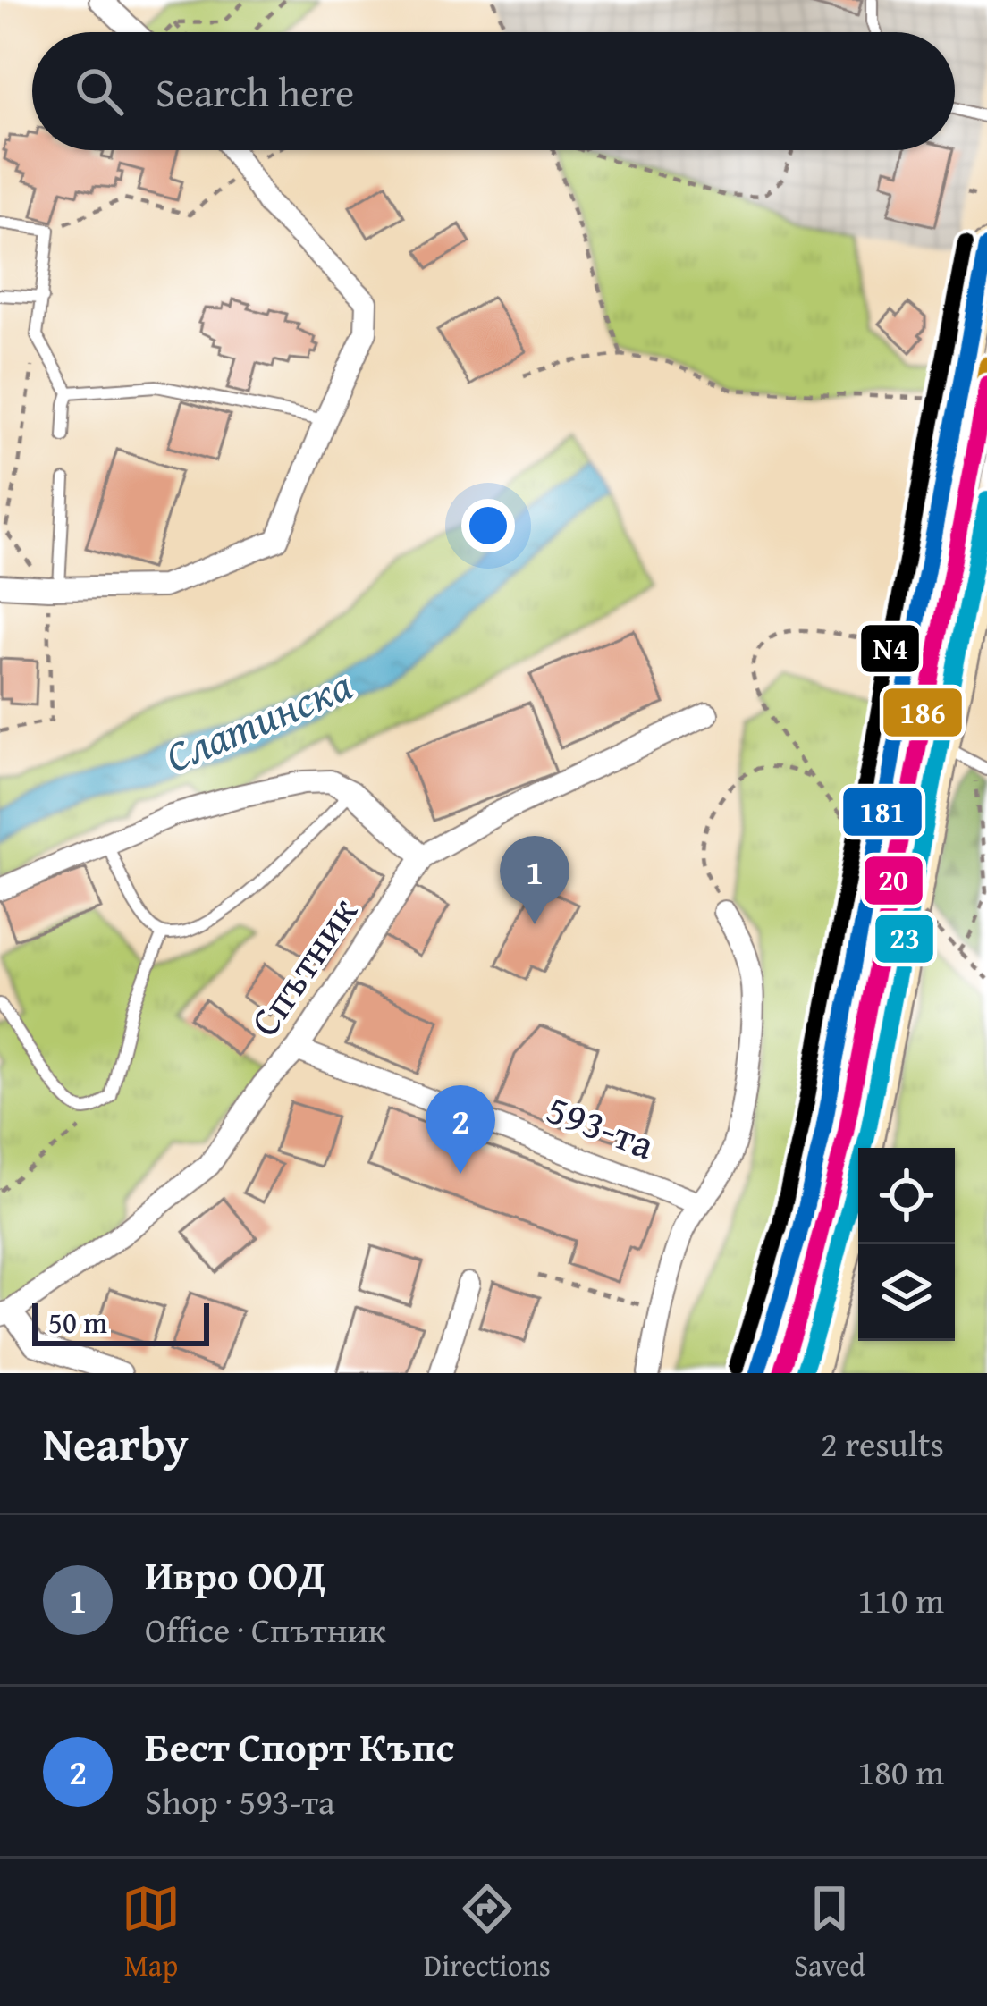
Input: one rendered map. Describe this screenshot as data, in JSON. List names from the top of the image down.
{
  "streets": {
    "street": ["Спътник", "593-та"]
  },
  "crossings": [
    ["Спътник", "593-та"]
  ],
  "water": ["Слатинска"],
  "lines": [
    "transit line N4",
    "transit line 181",
    "transit line 186",
    "transit line 20",
    "transit line 23"
  ],
  "scale_bar": "50 m",
  "page": {
    "search": "Search here",
    "pins": ["1", "2"],
    "scale": "50 m",
    "heading": ["Nearby", "2 results"],
    "list": [
      {
        "mark": "1",
        "name": "Ивро ООД",
        "note": "Office · Спътник",
        "value": "110 m"
      },
      {
        "mark": "2",
        "name": "Бест Спорт Къпс",
        "note": "Shop · 593-та",
        "value": "180 m"
      }
    ],
    "nav": ["Map", "Directions", "Saved"]
  }
}
